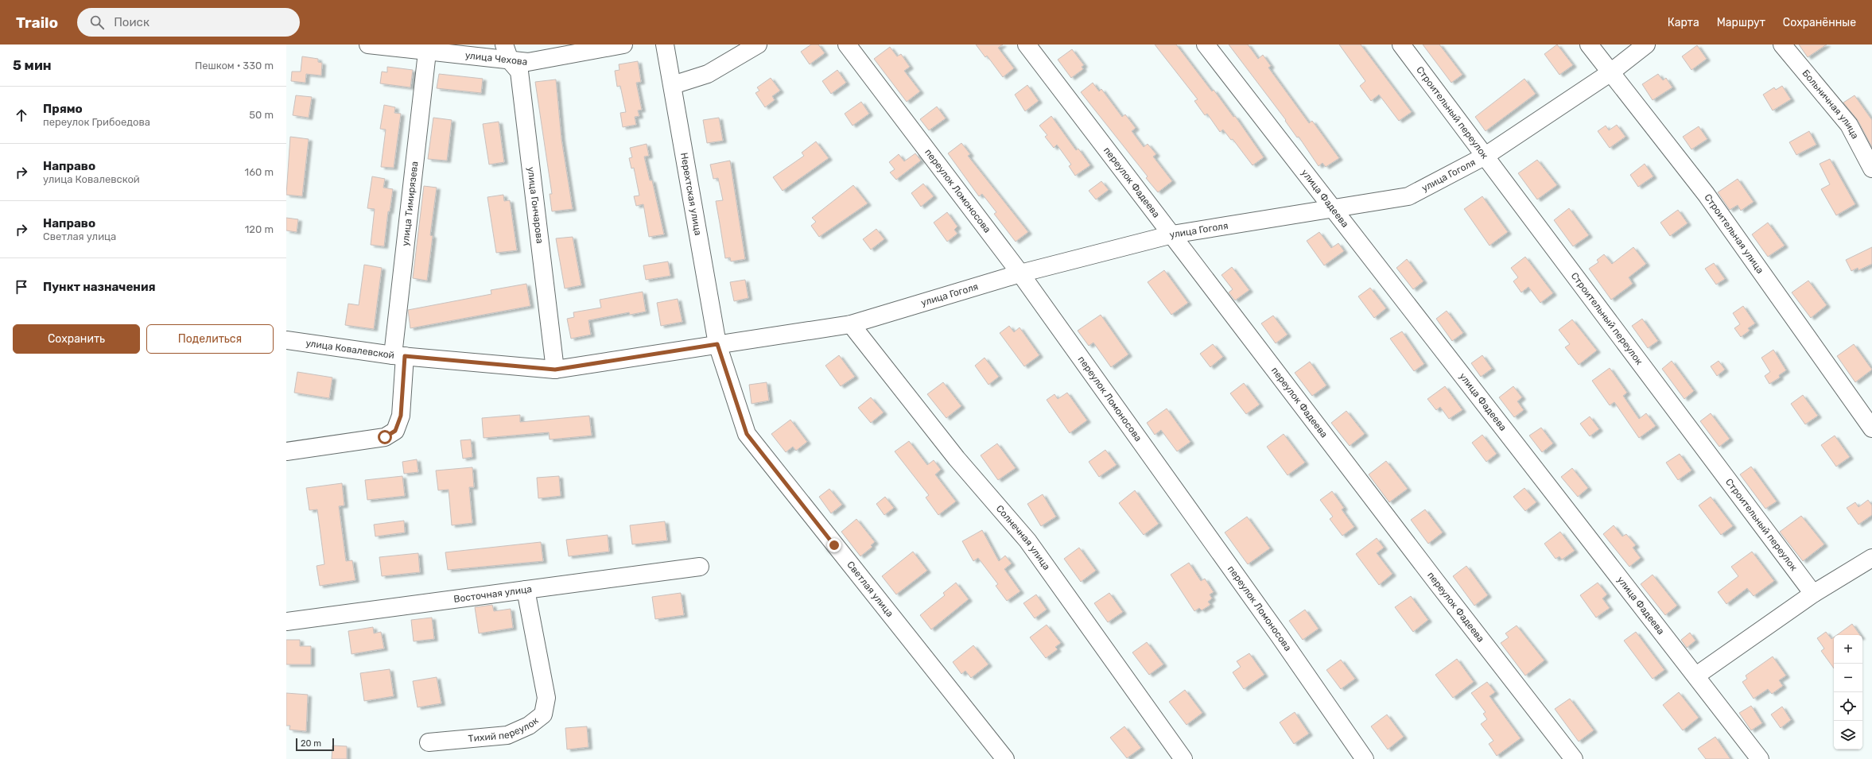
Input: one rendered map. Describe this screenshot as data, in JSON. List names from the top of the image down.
{
  "streets": {
    "street": [
      "улица Чехова",
      "Больничная улица",
      "Строительный переулок",
      "улица Гоголя",
      "переулок Фадеева",
      "переулок Ломоносова",
      "Нерехтская улица",
      "улица Фадеева",
      "улица Тимирязева",
      "улица Гончарова",
      "Строительная улица",
      "улица Ковалевской",
      "Солнечная улица",
      "Светлая улица",
      "Восточная улица",
      "Тихий переулок"
    ]
  },
  "crossings": [
    ["улица Чехова", "улица Тимирязева"],
    ["улица Чехова", "улица Гончарова"],
    ["Строительный переулок", "улица Гоголя"],
    ["улица Гоголя", "переулок Фадеева"],
    ["улица Гоголя", "переулок Ломоносова"],
    ["улица Гоголя", "Нерехтская улица"],
    ["улица Гоголя", "улица Фадеева"],
    ["улица Гоголя", "Строительная улица"],
    ["улица Гоголя", "улица Ковалевской"],
    ["улица Гоголя", "Солнечная улица"],
    ["улица Гоголя", "Светлая улица"],
    ["Нерехтская улица", "улица Ковалевской"],
    ["Нерехтская улица", "Светлая улица"],
    ["улица Тимирязева", "улица Ковалевской"],
    ["улица Гончарова", "улица Ковалевской"],
    ["улица Ковалевской", "Светлая улица"],
    ["Восточная улица", "Тихий переулок"]
  ],
  "scale_bar": "20 m",
  "page": {
    "header": "Trailo",
    "search": "Поиск",
    "nav": ["Карта", "Маршрут", "Сохранённые"],
    "heading": ["5 мин", "Пешком · 330 m"],
    "list": [
      ["Прямо", "переулок Грибоедова", "50 m"],
      ["Направо", "улица Ковалевской", "160 m"],
      ["Направо", "Светлая улица", "120 m"],
      "Пункт назначения"
    ],
    "buttons": ["Сохранить", "Поделиться"],
    "map_buttons": ["+", "−"],
    "scale": "20 m"
  }
}
